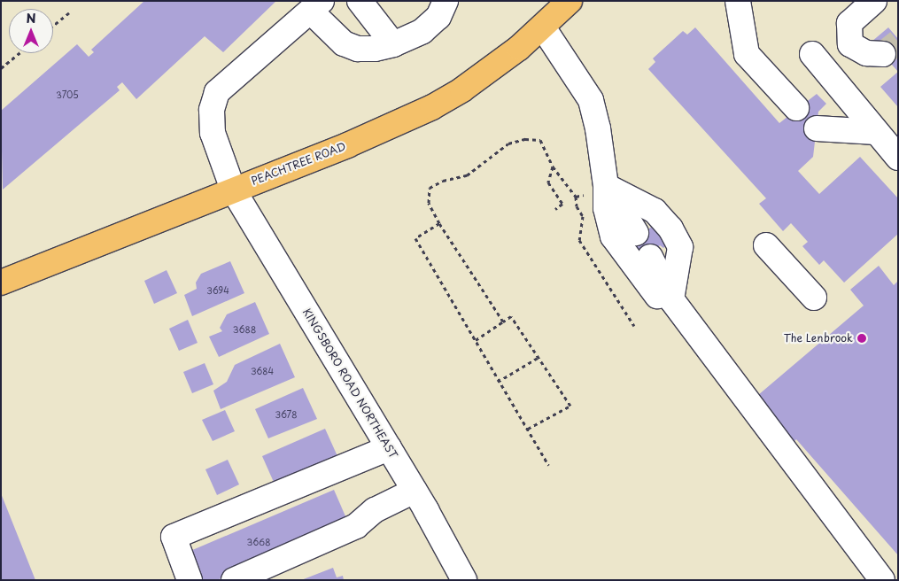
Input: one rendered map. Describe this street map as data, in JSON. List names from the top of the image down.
{
  "streets": {
    "highway": ["PEACHTREE ROAD"],
    "street": ["KINGSBORO ROAD NORTHEAST"]
  },
  "crossings": [
    ["PEACHTREE ROAD", "KINGSBORO ROAD NORTHEAST"]
  ],
  "places": ["The Lenbrook"],
  "house_numbers": [
    "3705",
    "3694",
    "3688",
    "3684",
    "3678",
    "3668"
  ],
  "north": "top"
}
